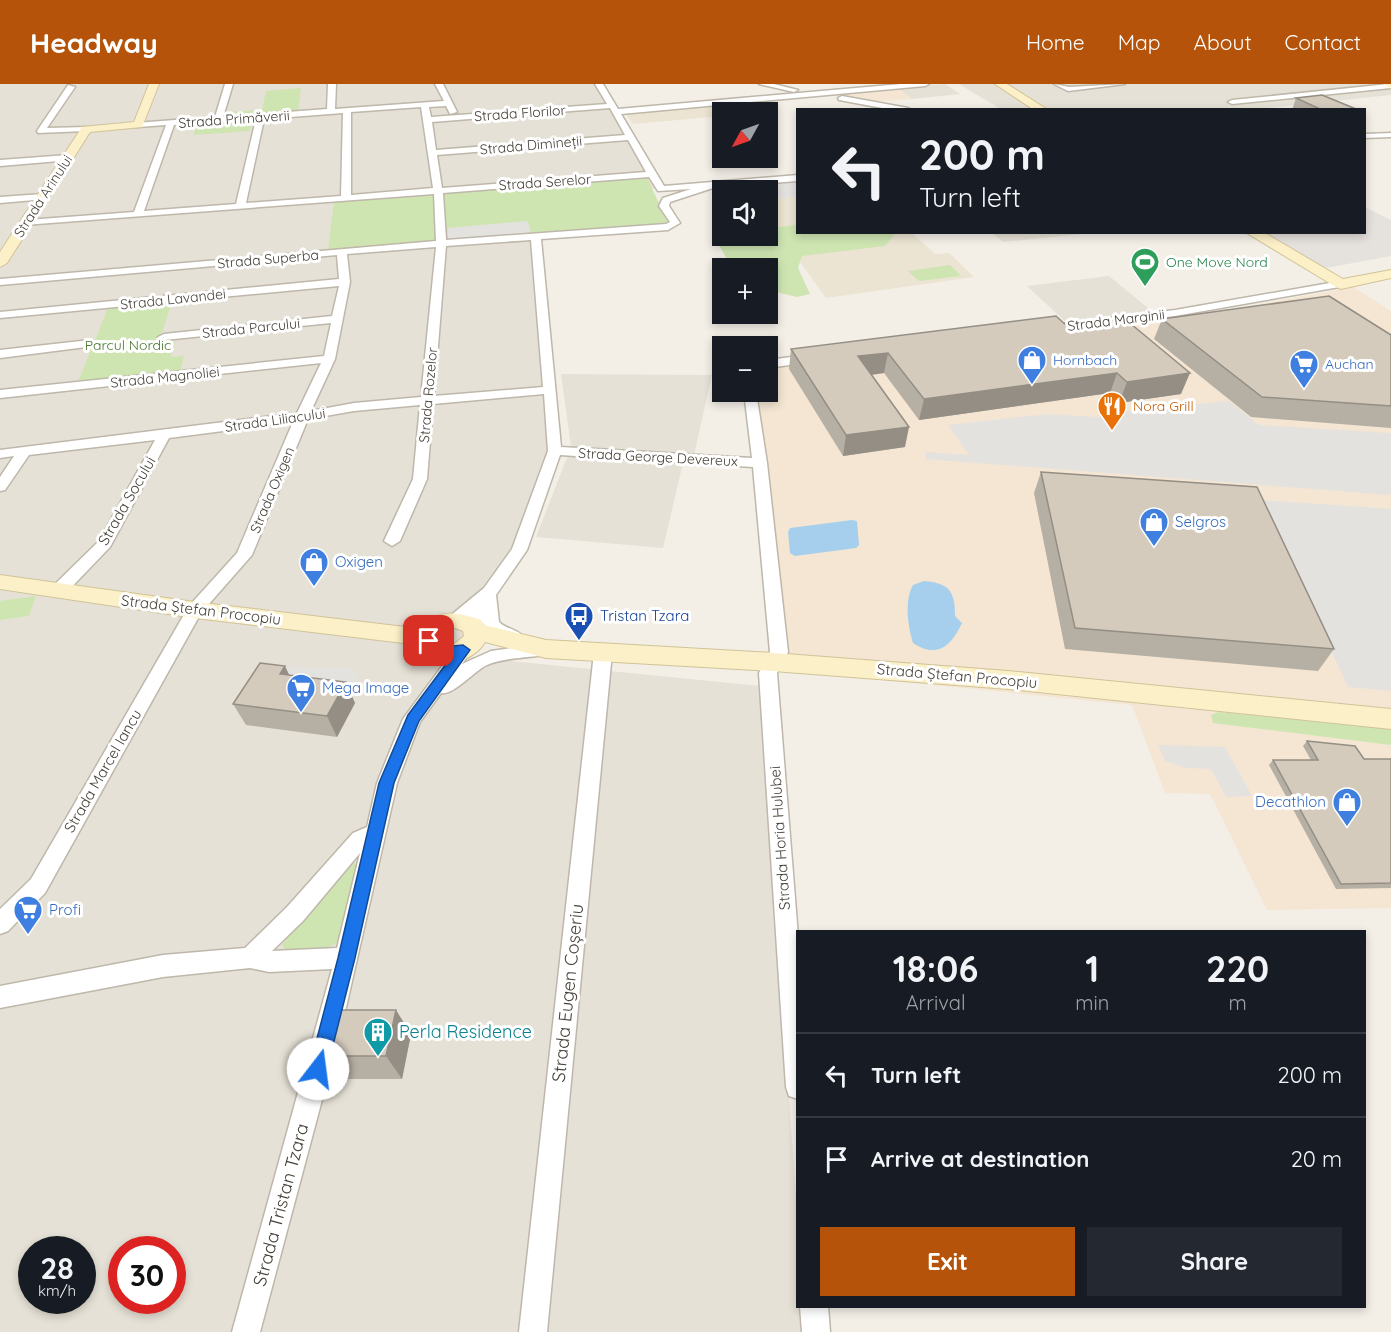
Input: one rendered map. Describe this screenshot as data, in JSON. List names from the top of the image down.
{
  "streets": {
    "street": [
      "Strada Florilor",
      "Strada Primăverii",
      "Strada Dimineții",
      "Strada Serelor",
      "Strada Arinului",
      "Strada Superba",
      "Strada Lavandei",
      "Strada Marginii",
      "Strada Parcului",
      "Strada Magnoliei",
      "Strada Rozelor",
      "Strada Liliacului",
      "Strada George Devereux",
      "Strada Oxigen",
      "Strada Socului",
      "Strada Ștefan Procopiu",
      "Strada Marcel Iancu",
      "Strada Horia Hulubei",
      "Strada Eugen Coșeriu",
      "Strada Tristan Tzara"
    ]
  },
  "crossings": [
    ["Strada Primăverii", "Strada Arinului"],
    ["Strada Serelor", "Strada Arinului"],
    ["Strada Serelor", "Strada Rozelor"],
    ["Strada Superba", "Strada Rozelor"],
    ["Strada Superba", "Strada Oxigen"],
    ["Strada Superba", "Strada Tristan Tzara"],
    ["Strada Lavandei", "Strada Oxigen"],
    ["Strada Parcului", "Strada Oxigen"],
    ["Strada Magnoliei", "Strada Oxigen"],
    ["Strada Rozelor", "Strada Liliacului"],
    ["Strada Liliacului", "Strada Oxigen"],
    ["Strada Liliacului", "Strada Socului"],
    ["Strada Liliacului", "Strada Tristan Tzara"],
    ["Strada George Devereux", "Strada Tristan Tzara"],
    ["Strada Oxigen", "Strada Ștefan Procopiu"],
    ["Strada Oxigen", "Strada Marcel Iancu"],
    ["Strada Socului", "Strada Ștefan Procopiu"],
    ["Strada Ștefan Procopiu", "Strada Marcel Iancu"],
    ["Strada Ștefan Procopiu", "Strada Horia Hulubei"],
    ["Strada Ștefan Procopiu", "Strada Eugen Coșeriu"],
    ["Strada Ștefan Procopiu", "Strada Tristan Tzara"]
  ],
  "parks": ["Parcul Nordic"],
  "places": {
    "sports": ["One Move Nord"],
    "shop": [
      "Hornbach",
      "Selgros",
      "Oxigen",
      "Decathlon"
    ],
    "supermarket": ["Auchan", "Mega Image", "Profi"],
    "restaurant": ["Nora Grill"],
    "bus stop": ["Tristan Tzara"],
    "building": ["Perla Residence"]
  },
  "north": "bottom left",
  "page": {
    "header": "Headway",
    "nav": [
      "Home",
      "Map",
      "About",
      "Contact"
    ],
    "map_buttons": ["+", "−"],
    "turn": ["200 m", "Turn left"],
    "eta": [
      "18:06",
      "Arrival",
      "1",
      "min",
      "220",
      "m"
    ],
    "list": [
      {
        "name": "Turn left",
        "value": "200 m"
      },
      {
        "name": "Arrive at destination",
        "value": "20 m"
      }
    ],
    "buttons": ["Exit", "Share"],
    "speed": "28 km/h",
    "limit": "30"
  }
}
